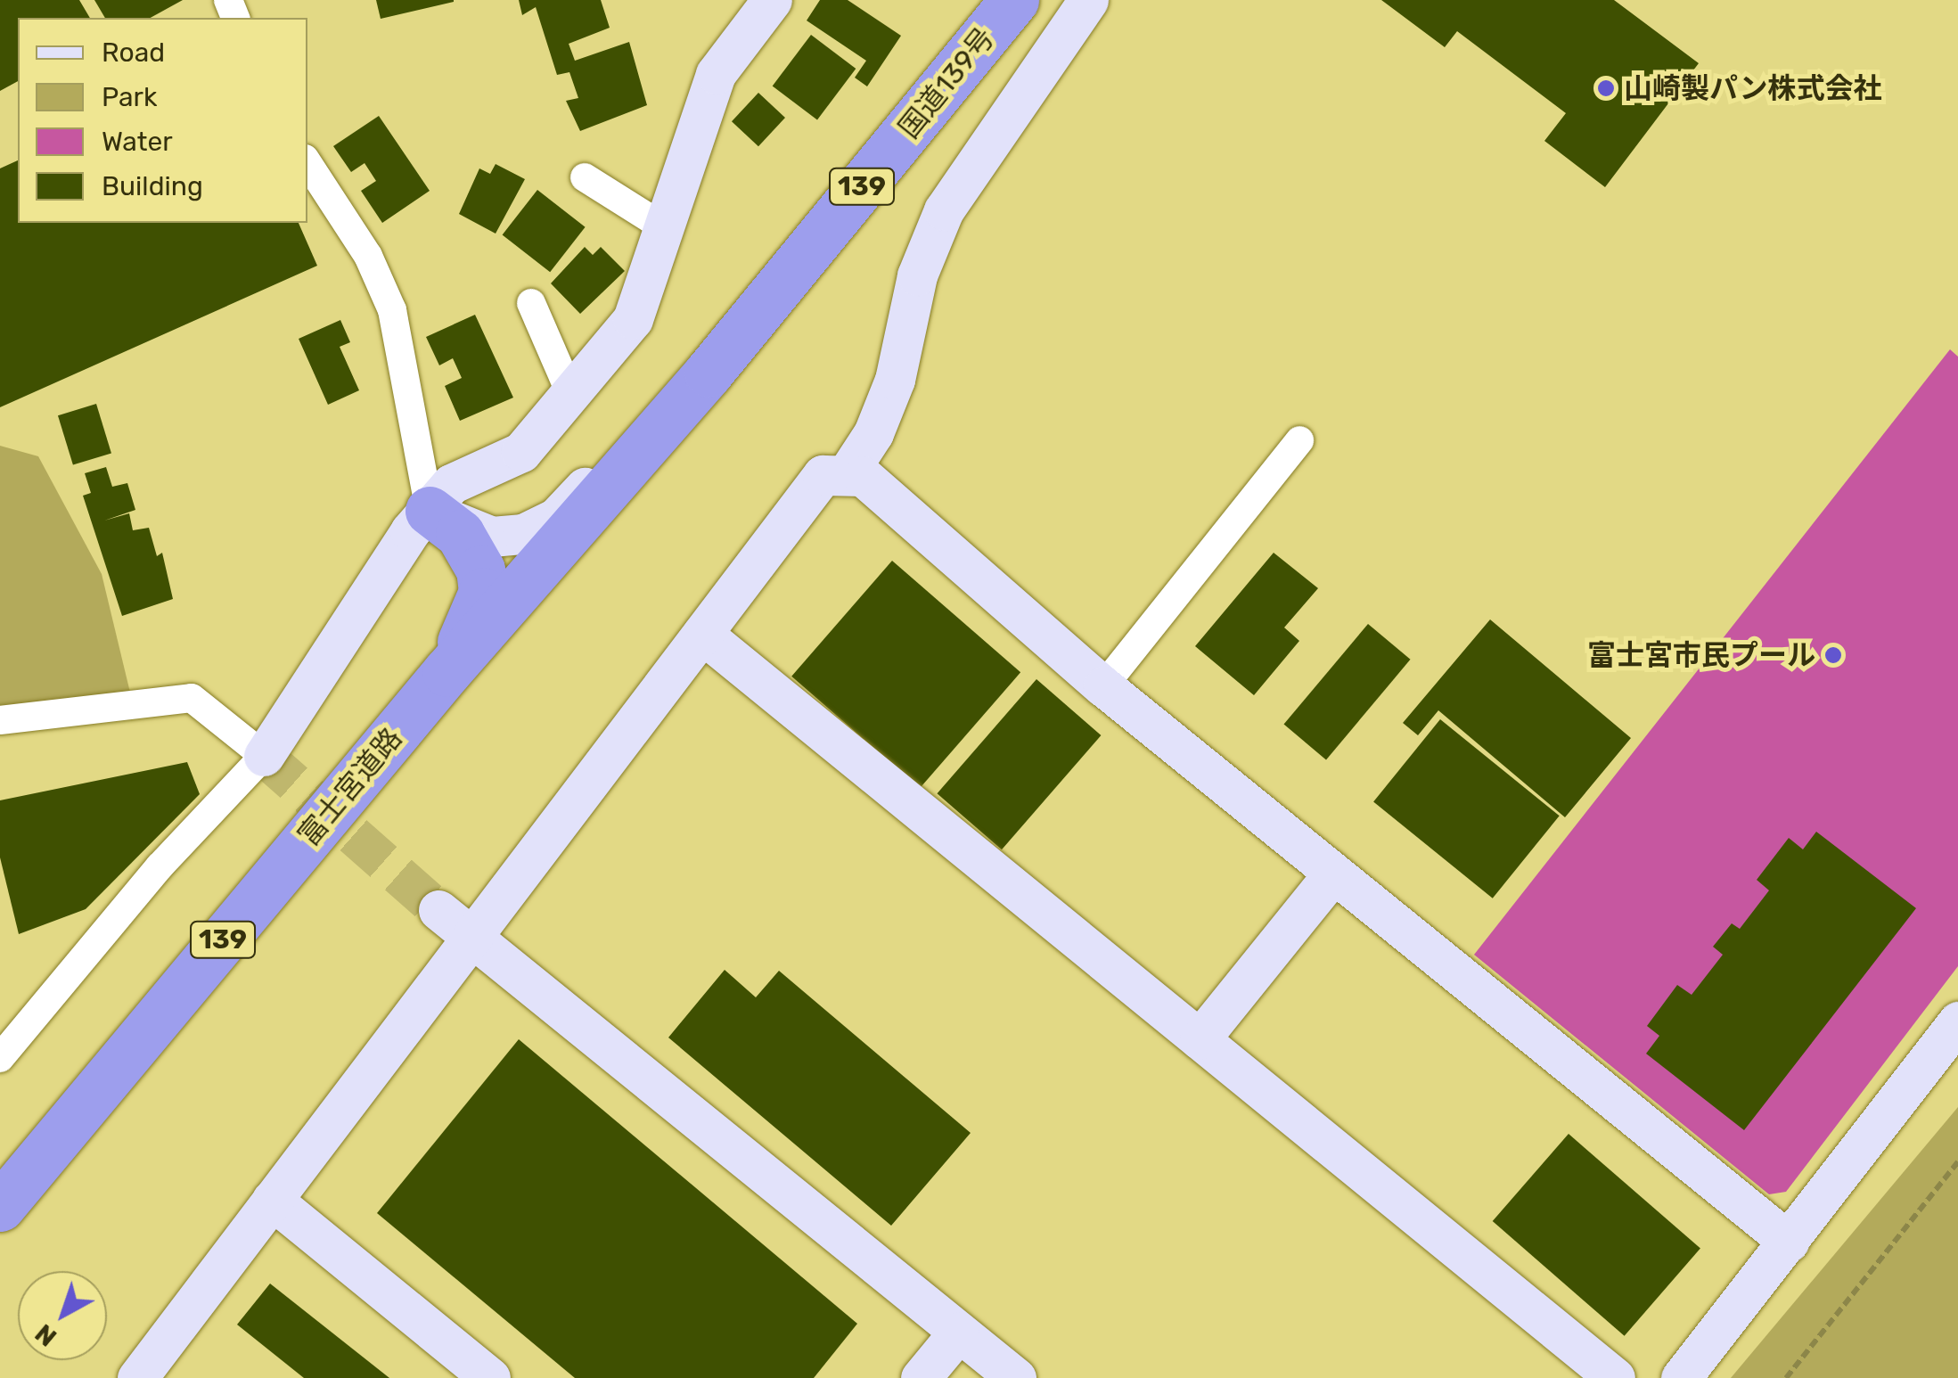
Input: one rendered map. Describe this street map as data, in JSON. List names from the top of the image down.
{
  "streets": {
    "highway": ["国道139号", "139", "富士宮道路"]
  },
  "crossings": [
    ["国道139号", "富士宮道路"]
  ],
  "places": ["山崎製パン株式会社", "富士宮市民プール"],
  "legend": [
    "Road",
    "Park",
    "Water",
    "Building"
  ],
  "north": "bottom left"
}
